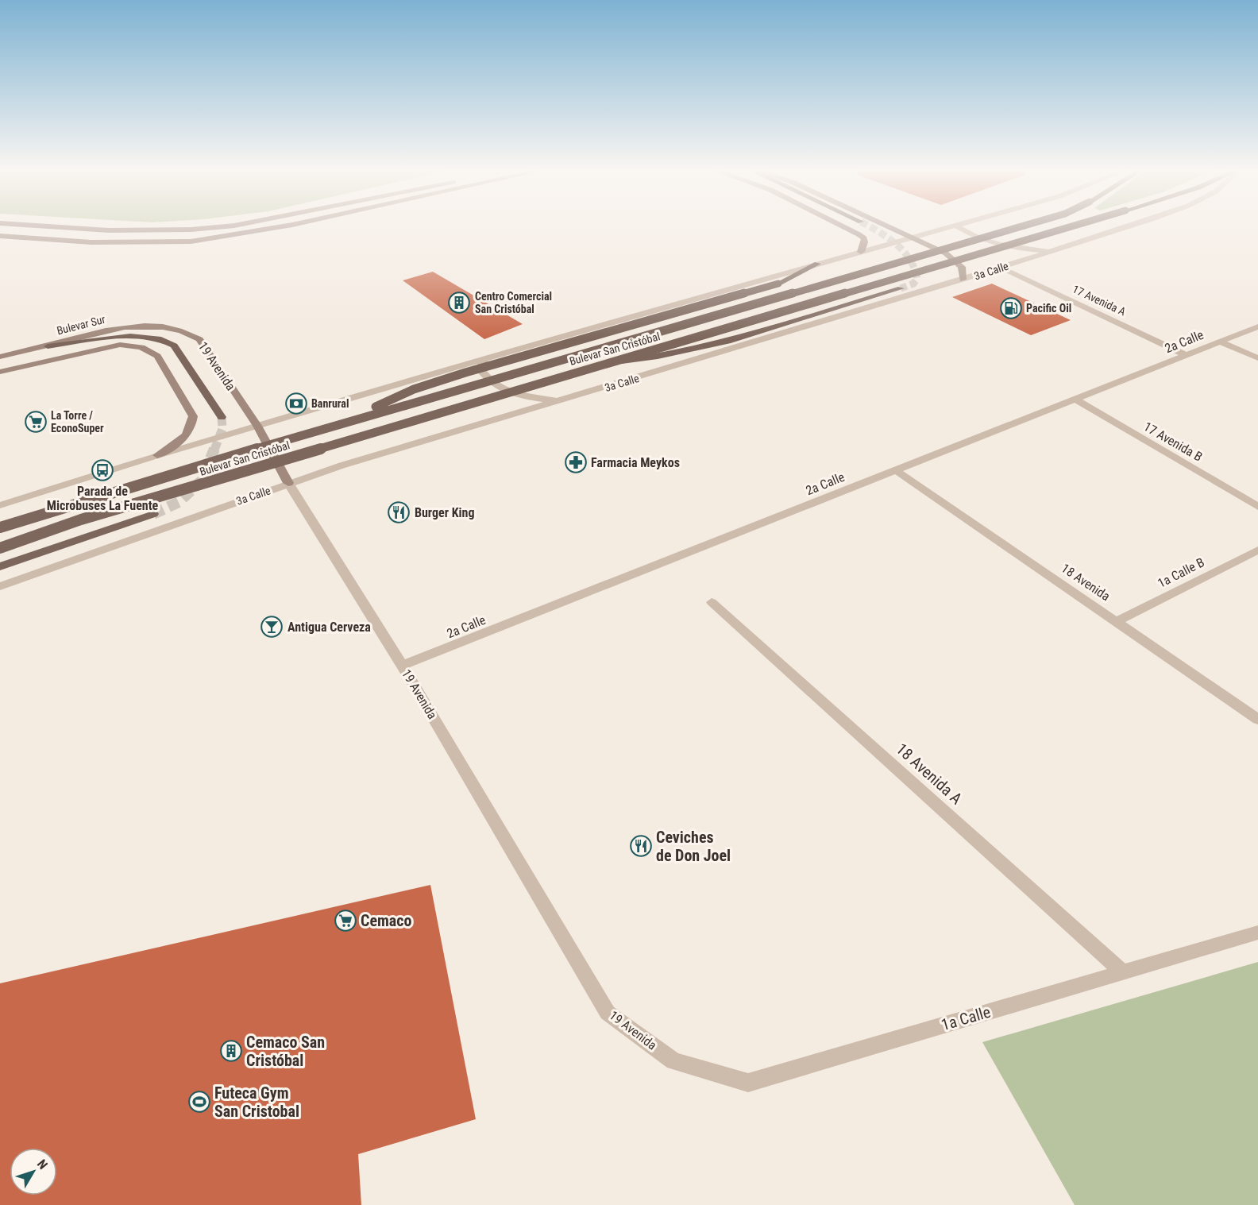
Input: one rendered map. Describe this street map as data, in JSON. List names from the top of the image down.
{
  "streets": {
    "main road": ["Bulevar Sur", "Bulevar San Cristóbal", "19 Avenida"],
    "street": [
      "3a Calle",
      "17 Avenida A",
      "2a Calle",
      "17 Avenida B",
      "1a Calle B",
      "18 Avenida",
      "18 Avenida A",
      "1a Calle"
    ]
  },
  "crossings": [
    ["3a Calle", "17 Avenida A"],
    ["3a Calle", "19 Avenida"],
    ["17 Avenida A", "2a Calle"],
    ["Bulevar Sur", "19 Avenida"],
    ["2a Calle", "19 Avenida"],
    ["2a Calle", "17 Avenida B"],
    ["2a Calle", "18 Avenida"],
    ["19 Avenida", "1a Calle"],
    ["1a Calle B", "18 Avenida"],
    ["18 Avenida A", "1a Calle"]
  ],
  "places": {
    "building": ["Centro Comercial San Cristóbal", "Cemaco San Cristóbal"],
    "fuel station": ["Pacific Oil"],
    "bank": ["Banrural"],
    "supermarket": ["La Torre / EconoSuper", "Cemaco"],
    "pharmacy": ["Farmacia Meykos"],
    "bus stop": ["Parada de Microbuses La Fuente"],
    "restaurant": ["Burger King", "Ceviches de Don Joel"],
    "bar": ["Antigua Cerveza"],
    "sports": ["Futeca Gym San Cristobal"]
  },
  "north": "top right"
}
